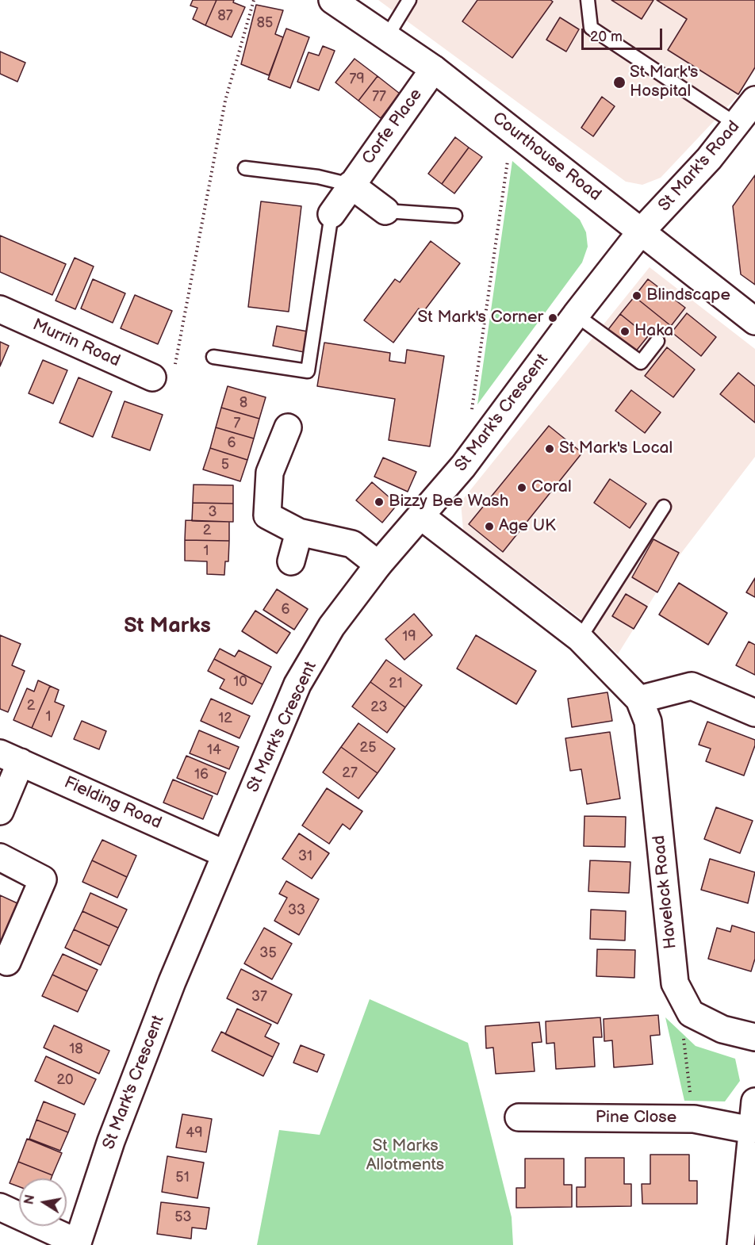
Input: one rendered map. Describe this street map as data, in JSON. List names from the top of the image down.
{
  "streets": {
    "street": [
      "Corfe Place",
      "Courthouse Road",
      "St Mark's Road",
      "Murrin Road",
      "St Mark's Crescent",
      "Fielding Road",
      "Havelock Road",
      "Pine Close"
    ]
  },
  "crossings": [
    ["Corfe Place", "Courthouse Road"],
    ["Courthouse Road", "St Mark's Road"],
    ["Courthouse Road", "St Mark's Crescent"],
    ["St Mark's Road", "St Mark's Crescent"],
    ["St Mark's Crescent", "Fielding Road"],
    ["St Mark's Crescent", "Havelock Road"]
  ],
  "districts": ["St Marks"],
  "parks": ["St Marks Allotments"],
  "places": [
    "St Mark's Hospital",
    "Blindscape",
    "St Mark's Corner",
    "Haka",
    "St Mark's Local",
    "Coral",
    "Bizzy Bee Wash",
    "Age UK"
  ],
  "house_numbers": [
    "87",
    "85",
    "79",
    "77",
    "8",
    "7",
    "6",
    "5",
    "3",
    "2",
    "1",
    "6",
    "19",
    "10",
    "21",
    "2",
    "23",
    "1",
    "12",
    "25",
    "14",
    "27",
    "16",
    "31",
    "33",
    "35",
    "37",
    "18",
    "20",
    "49",
    "51",
    "53"
  ],
  "scale_bar": "20 m",
  "north": "left"
}
